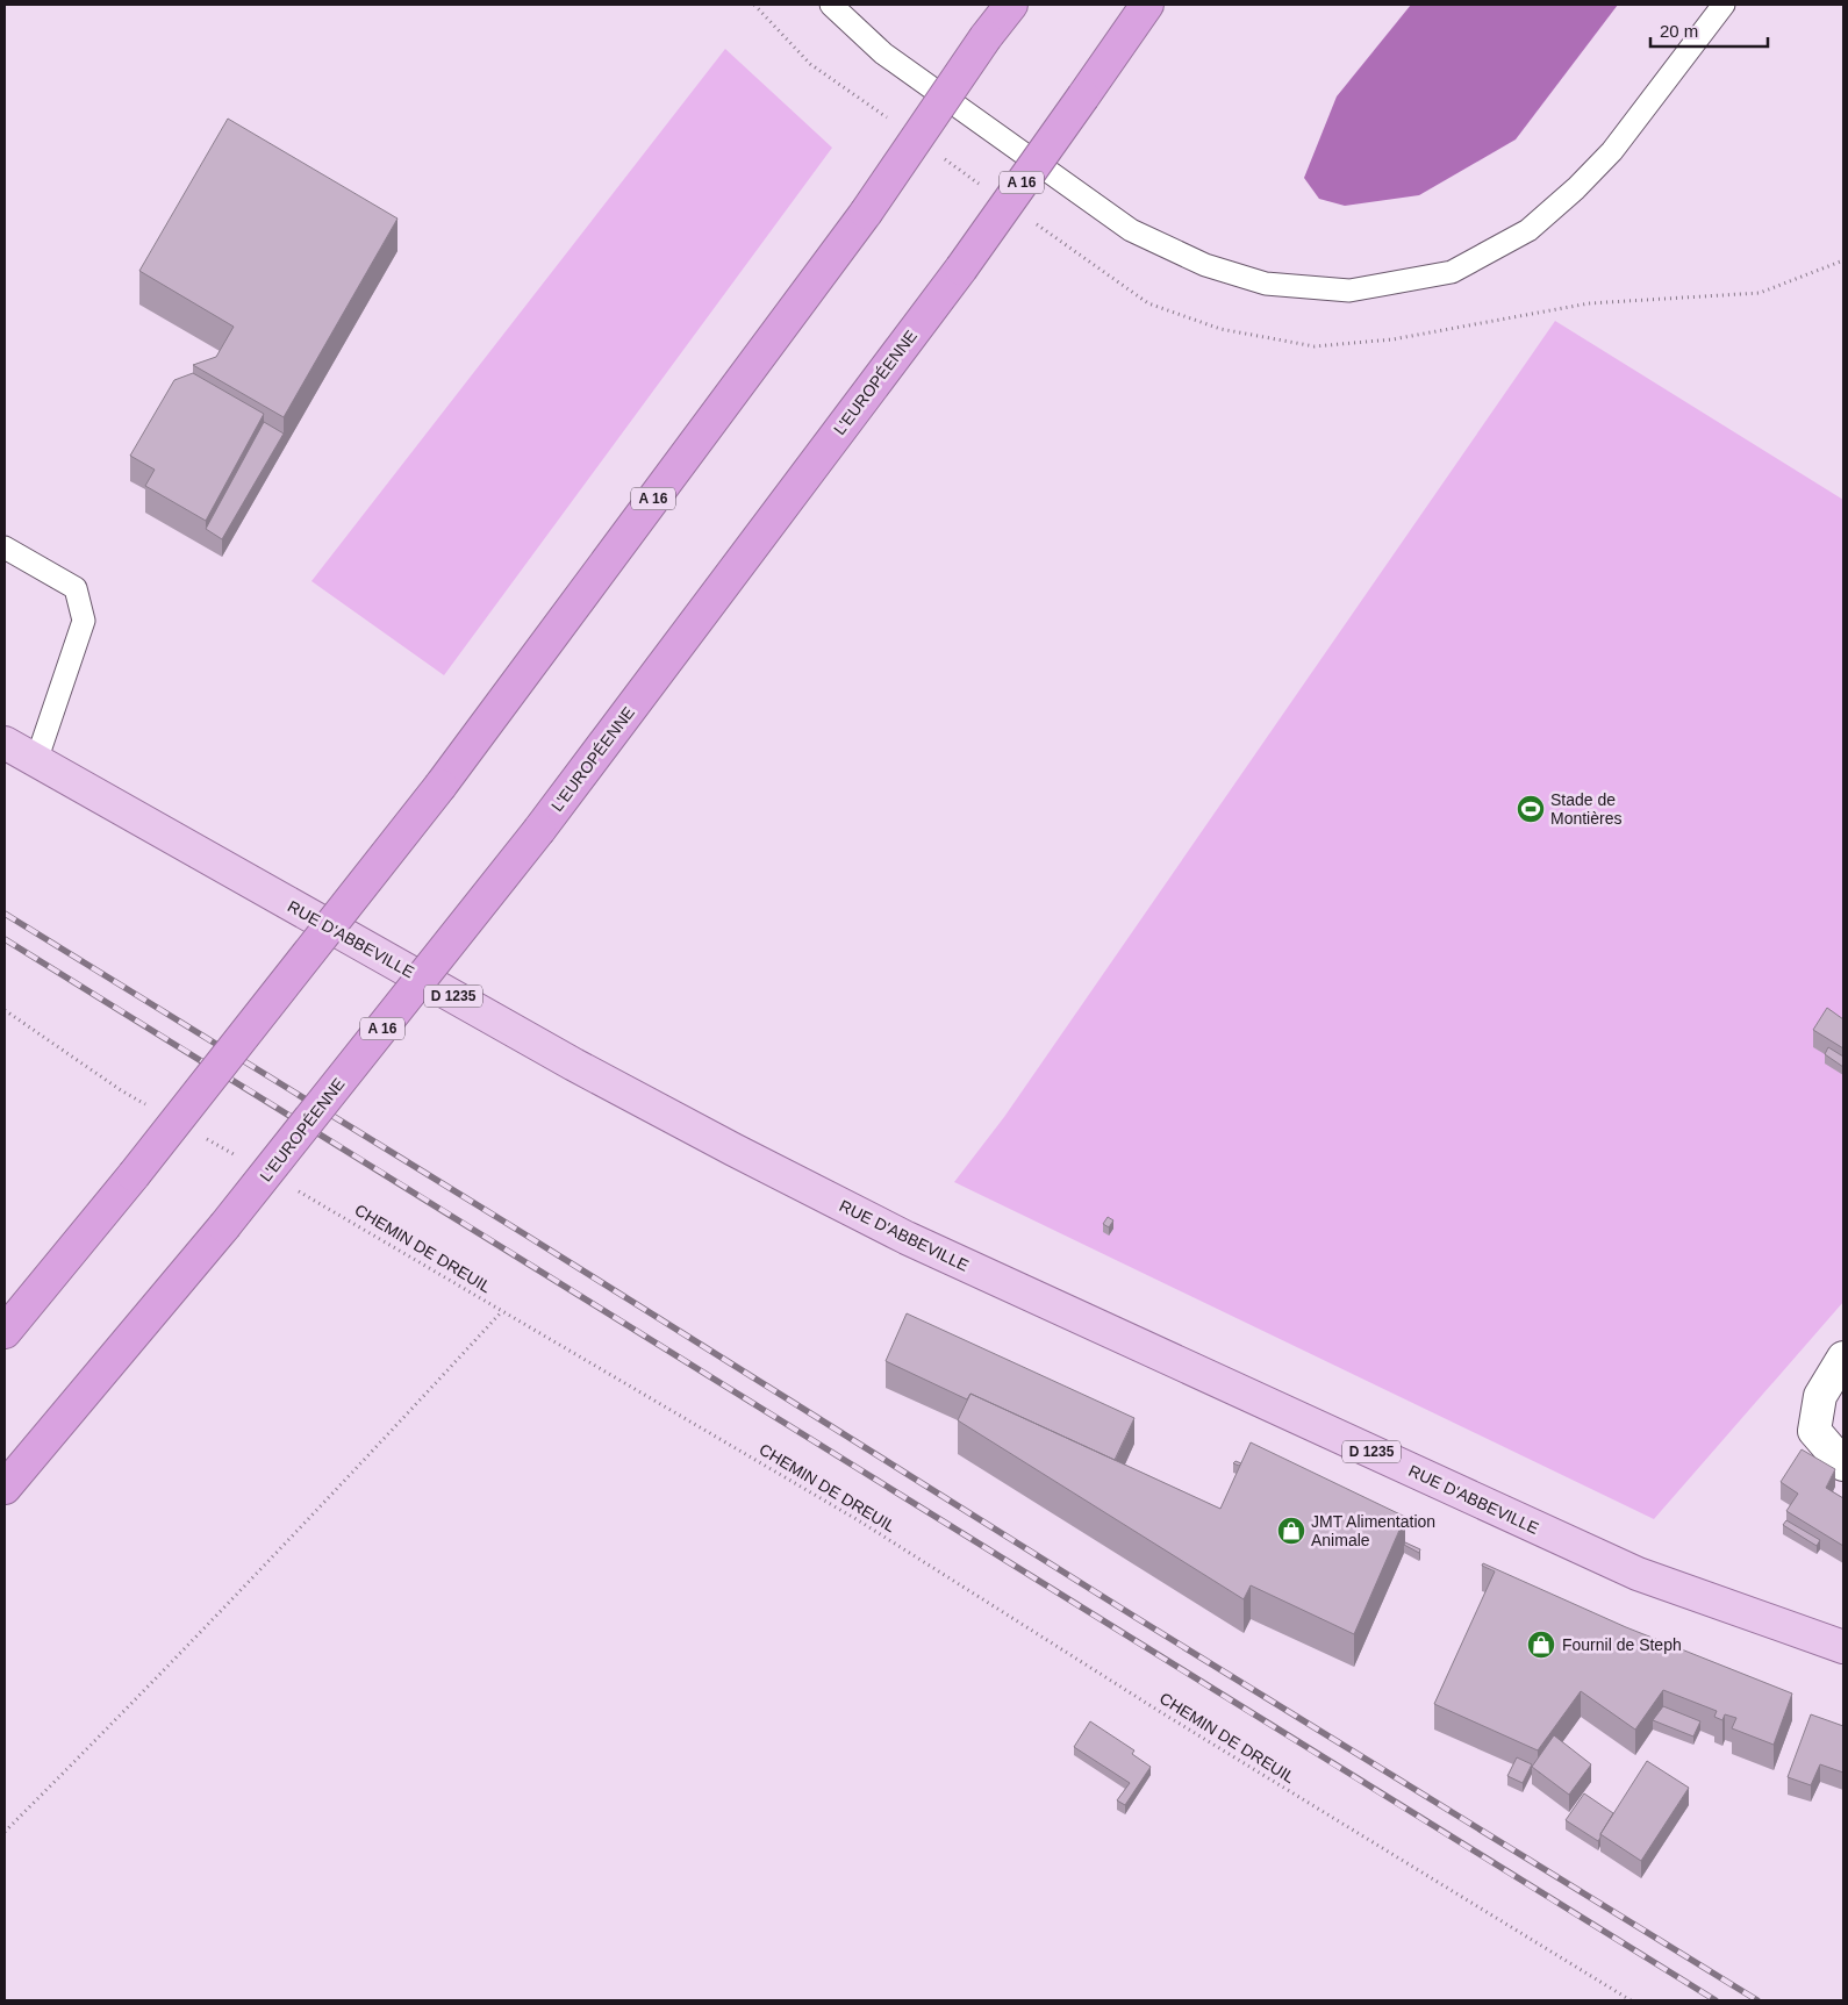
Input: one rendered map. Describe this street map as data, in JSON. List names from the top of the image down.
{
  "streets": {
    "highway": ["A 16", "L'EUROPÉENNE"],
    "main road": ["RUE D'ABBEVILLE", "D 1235"],
    "path": ["CHEMIN DE DREUIL"]
  },
  "places": {
    "sports": ["Stade de Montières"],
    "shop": ["JMT Alimentation Animale", "Fournil de Steph"]
  },
  "scale_bar": "20 m"
}
